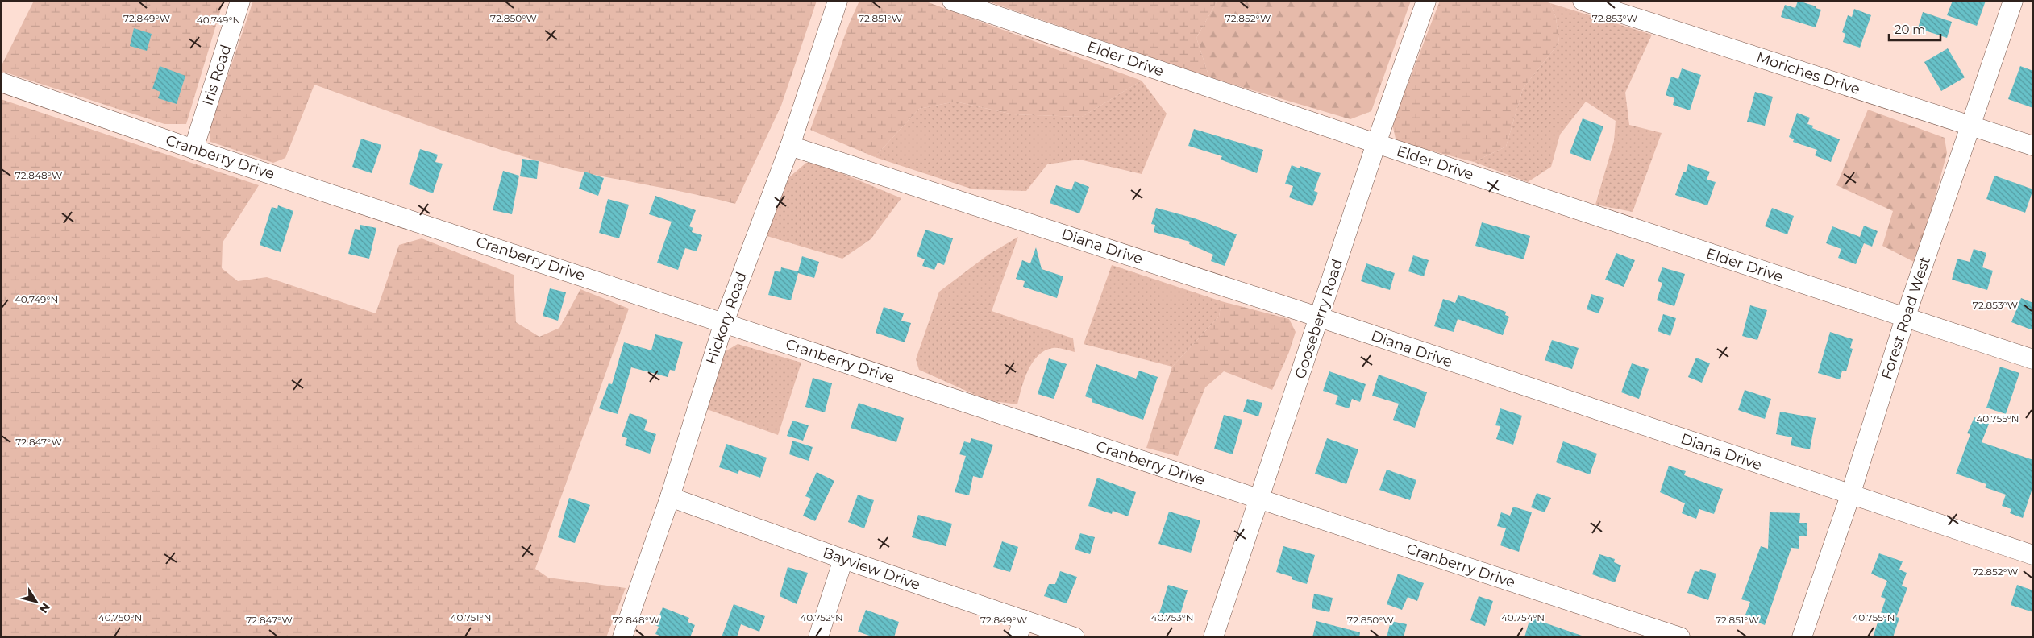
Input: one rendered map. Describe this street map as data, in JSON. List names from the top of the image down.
{
  "streets": {
    "street": [
      "Elder Drive",
      "Moriches Drive",
      "Iris Road",
      "Cranberry Drive",
      "Diana Drive",
      "Hickory Road",
      "Forest Road West",
      "Gooseberry Road",
      "Bayview Drive"
    ]
  },
  "crossings": [
    ["Elder Drive", "Forest Road West"],
    ["Elder Drive", "Gooseberry Road"],
    ["Moriches Drive", "Forest Road West"],
    ["Iris Road", "Cranberry Drive"],
    ["Cranberry Drive", "Hickory Road"],
    ["Cranberry Drive", "Gooseberry Road"],
    ["Diana Drive", "Hickory Road"],
    ["Diana Drive", "Forest Road West"],
    ["Diana Drive", "Gooseberry Road"],
    ["Hickory Road", "Bayview Drive"]
  ],
  "scale_bar": "20 m",
  "north": "bottom right",
  "coordinates": [
    "72.850°W",
    "72.851°W",
    "72.849°W",
    "72.852°W",
    "72.853°W",
    "40.749°N",
    "72.848°W",
    "40.755°N",
    "72.847°W",
    "40.750°N",
    "40.751°N",
    "40.752°N",
    "40.753°N",
    "40.754°N"
  ]
}
